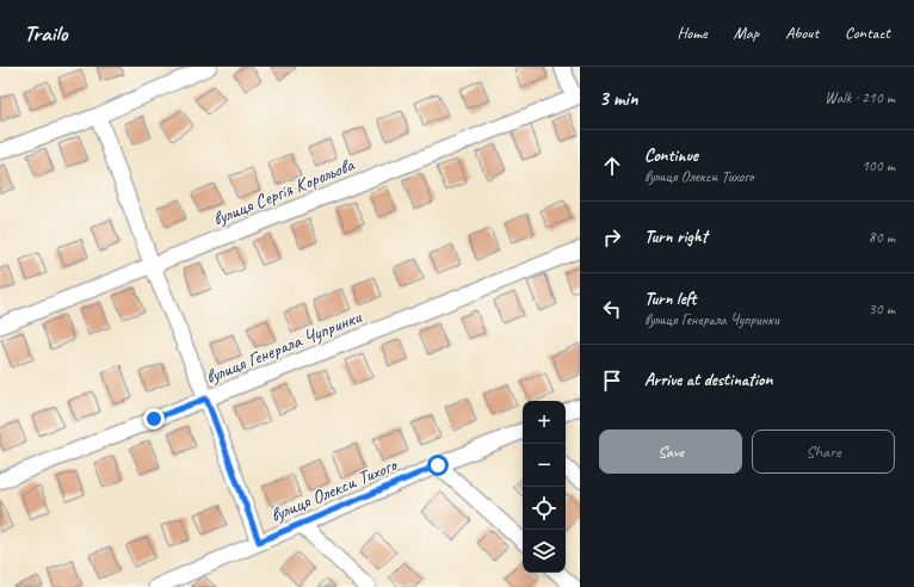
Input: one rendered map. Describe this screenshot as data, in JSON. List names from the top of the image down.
{
  "streets": {
    "street": ["вулиця Сергія Корольова", "вулиця Генерала Чупринки", "вулиця Олекси Тихого"]
  },
  "page": {
    "header": "Trailo",
    "nav": [
      "Home",
      "Map",
      "About",
      "Contact"
    ],
    "heading": ["3 min", "Walk · 210 m"],
    "list": [
      ["Continue", "вулиця Олекси Тихого", "100 m"],
      ["Turn right", "80 m"],
      ["Turn left", "вулиця Генерала Чупринки", "30 m"],
      "Arrive at destination"
    ],
    "map_buttons": ["+", "−"],
    "buttons": ["Save", "Share"]
  }
}
